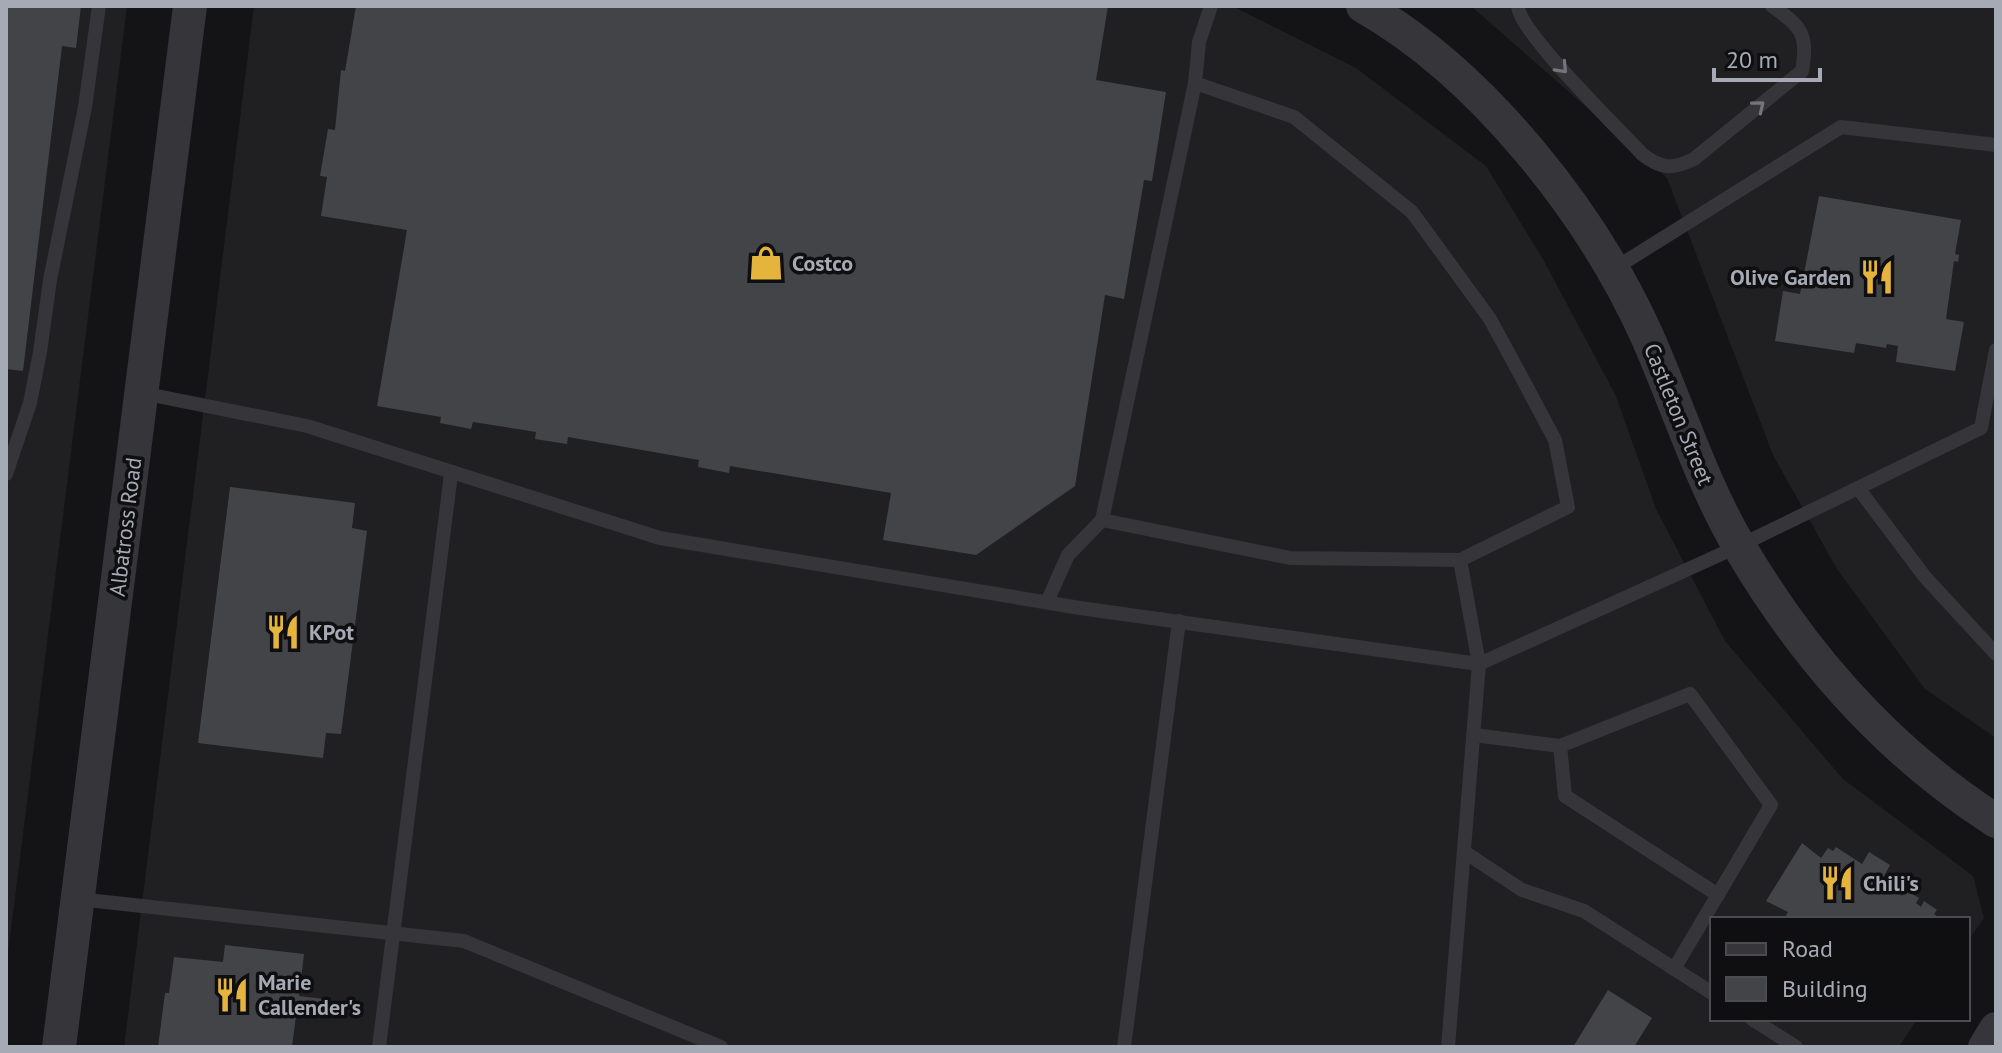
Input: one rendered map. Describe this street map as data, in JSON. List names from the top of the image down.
{
  "streets": {
    "street": ["Castleton Street", "Albatross Road"]
  },
  "places": {
    "shop": ["Costco"],
    "restaurant": [
      "Olive Garden",
      "KPot",
      "Chili's",
      "Marie Callender's"
    ]
  },
  "legend": ["Road", "Building"],
  "scale_bar": "20 m"
}
